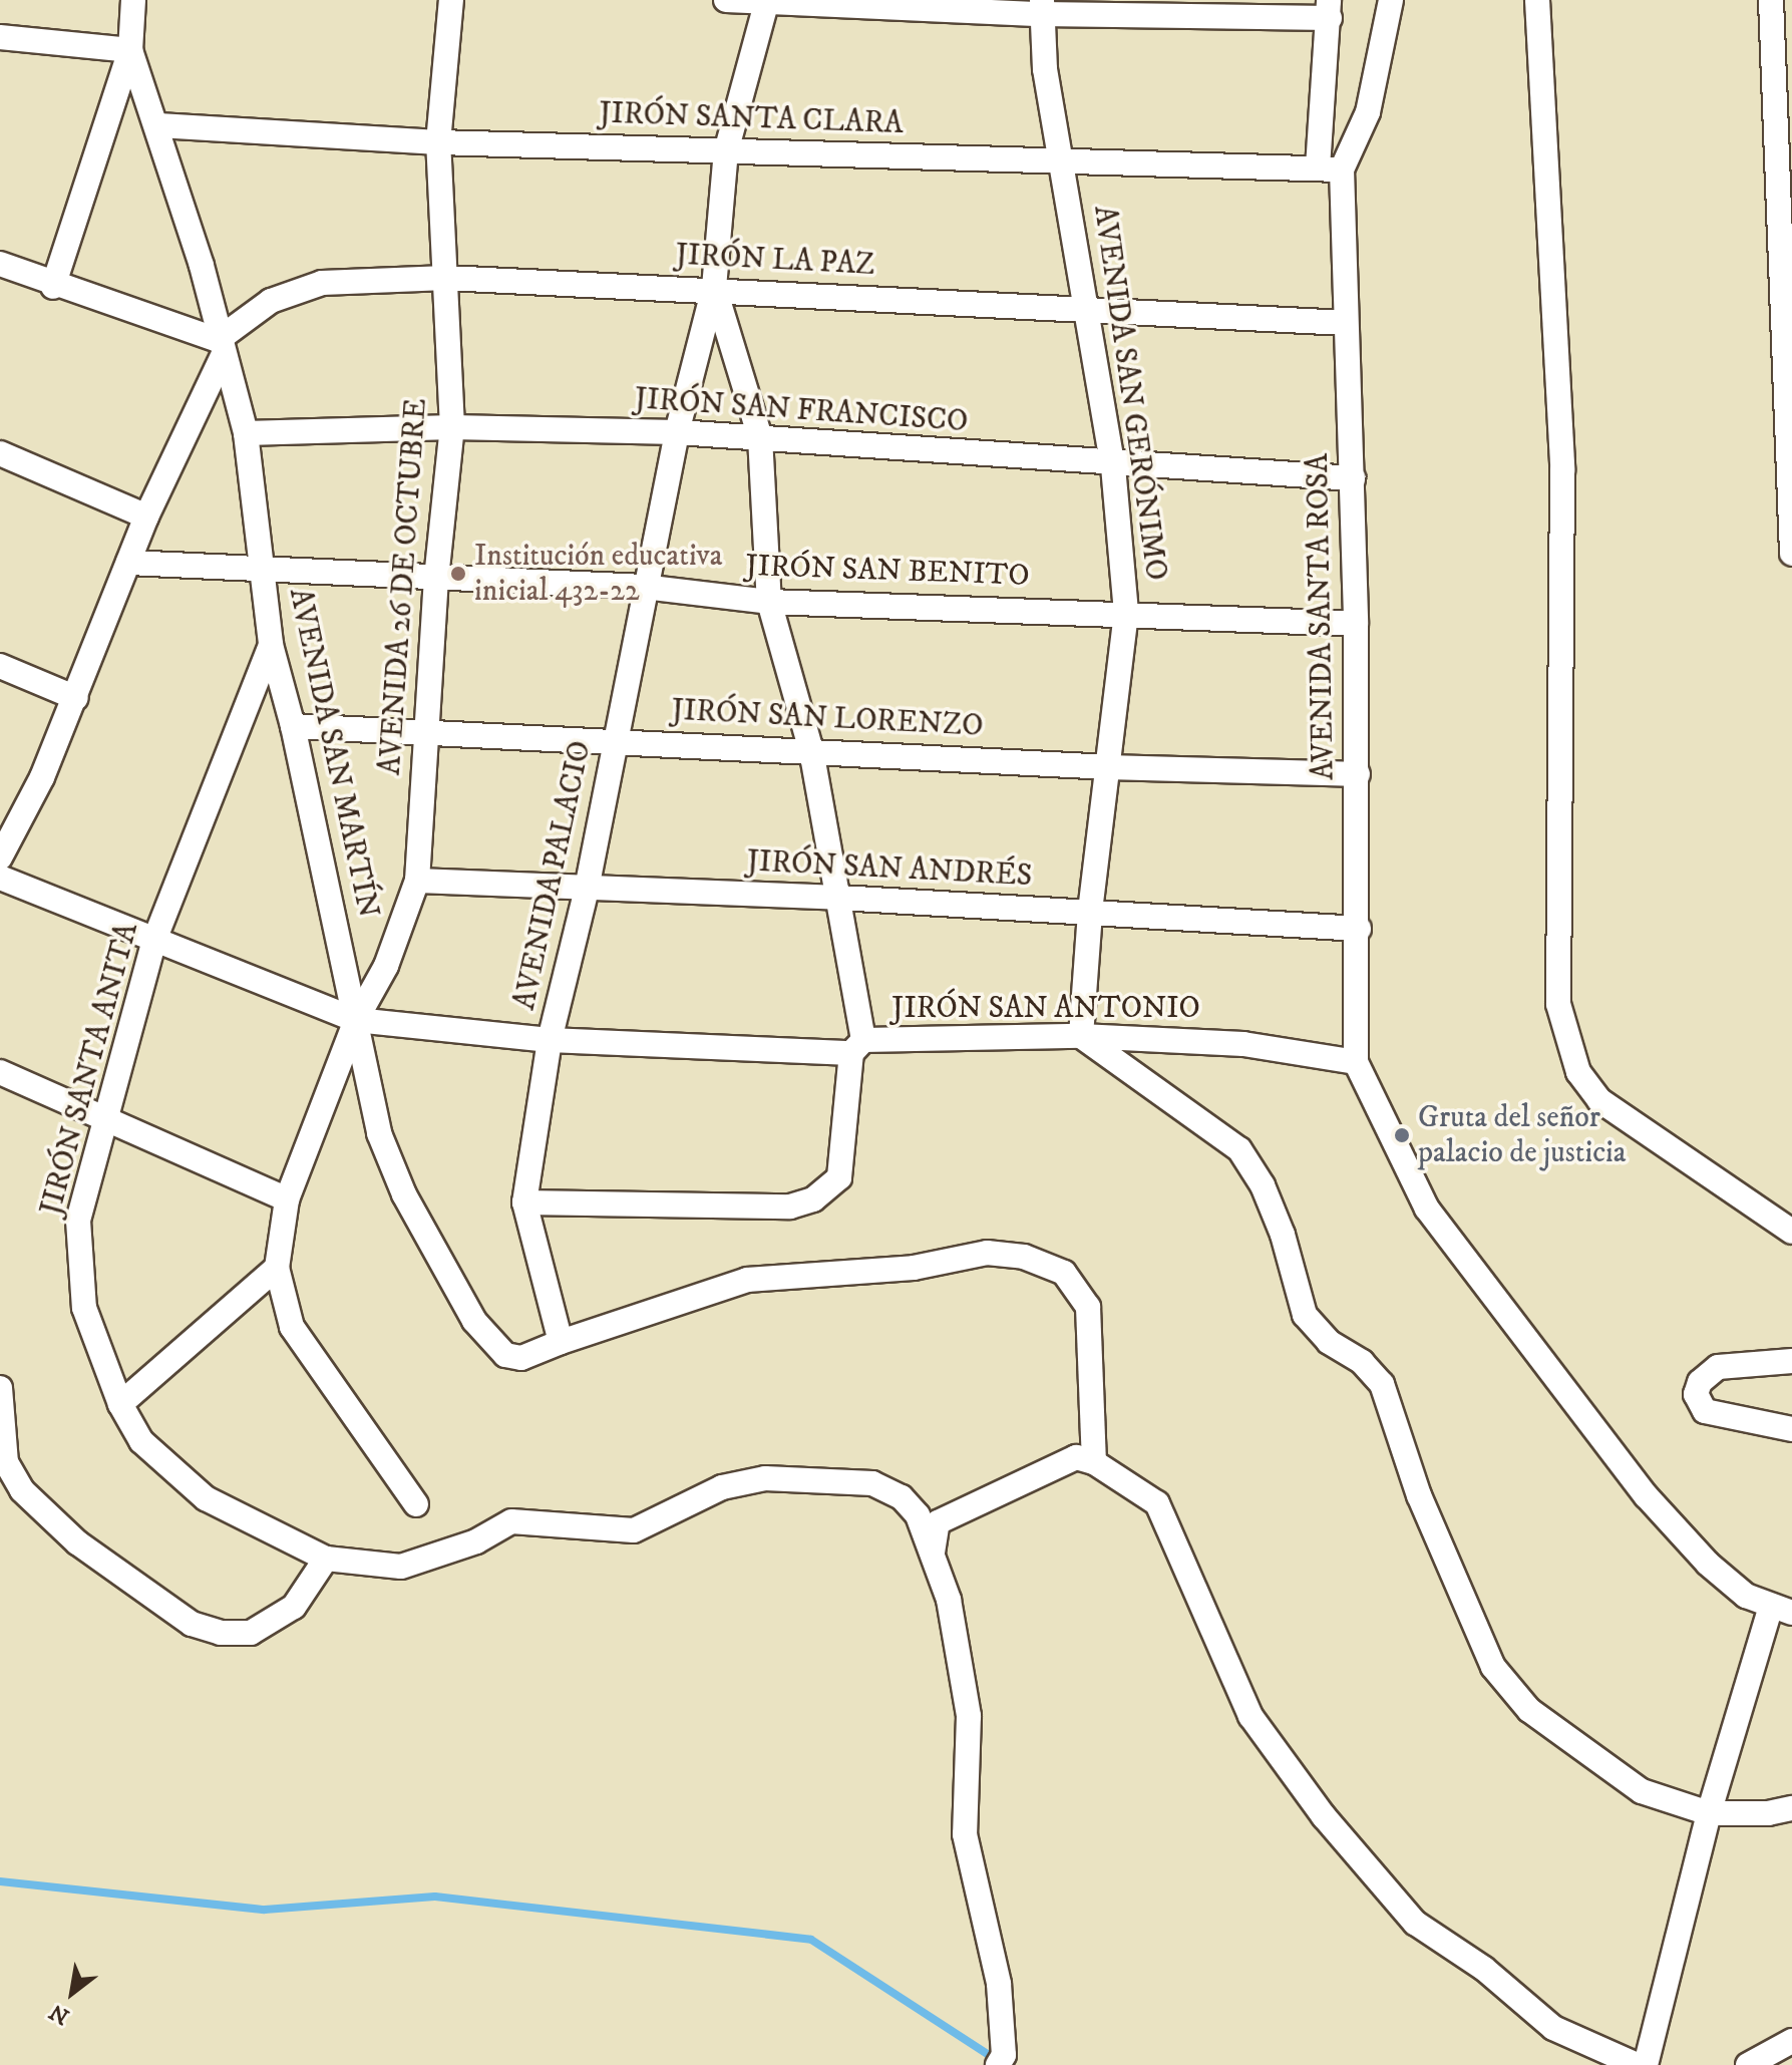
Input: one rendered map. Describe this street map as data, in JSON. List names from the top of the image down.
{
  "streets": {
    "street": [
      "JIRÓN SANTA CLARA",
      "JIRÓN LA PAZ",
      "AVENIDA SAN GERÓNIMO",
      "JIRÓN SAN FRANCISCO",
      "JIRÓN SAN BENITO",
      "AVENIDA 26 DE OCTUBRE",
      "AVENIDA SANTA ROSA",
      "JIRÓN SAN LORENZO",
      "AVENIDA SAN MARTÍN",
      "JIRÓN SAN ANDRÉS",
      "AVENIDA PALACIO",
      "JIRÓN SAN ANTONIO",
      "JIRÓN SANTA ANITA"
    ]
  },
  "crossings": [
    ["JIRÓN SANTA CLARA", "AVENIDA SAN GERÓNIMO"],
    ["JIRÓN SANTA CLARA", "AVENIDA 26 DE OCTUBRE"],
    ["JIRÓN SANTA CLARA", "AVENIDA SANTA ROSA"],
    ["JIRÓN SANTA CLARA", "AVENIDA SAN MARTÍN"],
    ["JIRÓN SANTA CLARA", "AVENIDA PALACIO"],
    ["JIRÓN LA PAZ", "AVENIDA SAN GERÓNIMO"],
    ["JIRÓN LA PAZ", "AVENIDA 26 DE OCTUBRE"],
    ["JIRÓN LA PAZ", "AVENIDA SANTA ROSA"],
    ["JIRÓN LA PAZ", "AVENIDA SAN MARTÍN"],
    ["JIRÓN LA PAZ", "AVENIDA PALACIO"],
    ["AVENIDA SAN GERÓNIMO", "JIRÓN SAN FRANCISCO"],
    ["AVENIDA SAN GERÓNIMO", "JIRÓN SAN BENITO"],
    ["AVENIDA SAN GERÓNIMO", "JIRÓN SAN LORENZO"],
    ["AVENIDA SAN GERÓNIMO", "JIRÓN SAN ANDRÉS"],
    ["AVENIDA SAN GERÓNIMO", "JIRÓN SAN ANTONIO"],
    ["JIRÓN SAN FRANCISCO", "AVENIDA 26 DE OCTUBRE"],
    ["JIRÓN SAN FRANCISCO", "AVENIDA SANTA ROSA"],
    ["JIRÓN SAN FRANCISCO", "AVENIDA SAN MARTÍN"],
    ["JIRÓN SAN FRANCISCO", "AVENIDA PALACIO"],
    ["JIRÓN SAN BENITO", "AVENIDA 26 DE OCTUBRE"],
    ["JIRÓN SAN BENITO", "AVENIDA SANTA ROSA"],
    ["JIRÓN SAN BENITO", "AVENIDA SAN MARTÍN"],
    ["JIRÓN SAN BENITO", "AVENIDA PALACIO"],
    ["AVENIDA 26 DE OCTUBRE", "JIRÓN SAN LORENZO"],
    ["AVENIDA 26 DE OCTUBRE", "AVENIDA SAN MARTÍN"],
    ["AVENIDA 26 DE OCTUBRE", "JIRÓN SAN ANDRÉS"],
    ["AVENIDA 26 DE OCTUBRE", "JIRÓN SAN ANTONIO"],
    ["AVENIDA SANTA ROSA", "JIRÓN SAN LORENZO"],
    ["AVENIDA SANTA ROSA", "JIRÓN SAN ANDRÉS"],
    ["AVENIDA SANTA ROSA", "JIRÓN SAN ANTONIO"],
    ["JIRÓN SAN LORENZO", "AVENIDA SAN MARTÍN"],
    ["JIRÓN SAN LORENZO", "AVENIDA PALACIO"],
    ["AVENIDA SAN MARTÍN", "JIRÓN SAN ANTONIO"],
    ["AVENIDA SAN MARTÍN", "JIRÓN SANTA ANITA"],
    ["JIRÓN SAN ANDRÉS", "AVENIDA PALACIO"],
    ["AVENIDA PALACIO", "JIRÓN SAN ANTONIO"],
    ["JIRÓN SAN ANTONIO", "JIRÓN SANTA ANITA"]
  ],
  "places": ["Institución educativa inicial 432-22", "Gruta del señor palacio de justicia"],
  "north": "bottom left"
}
